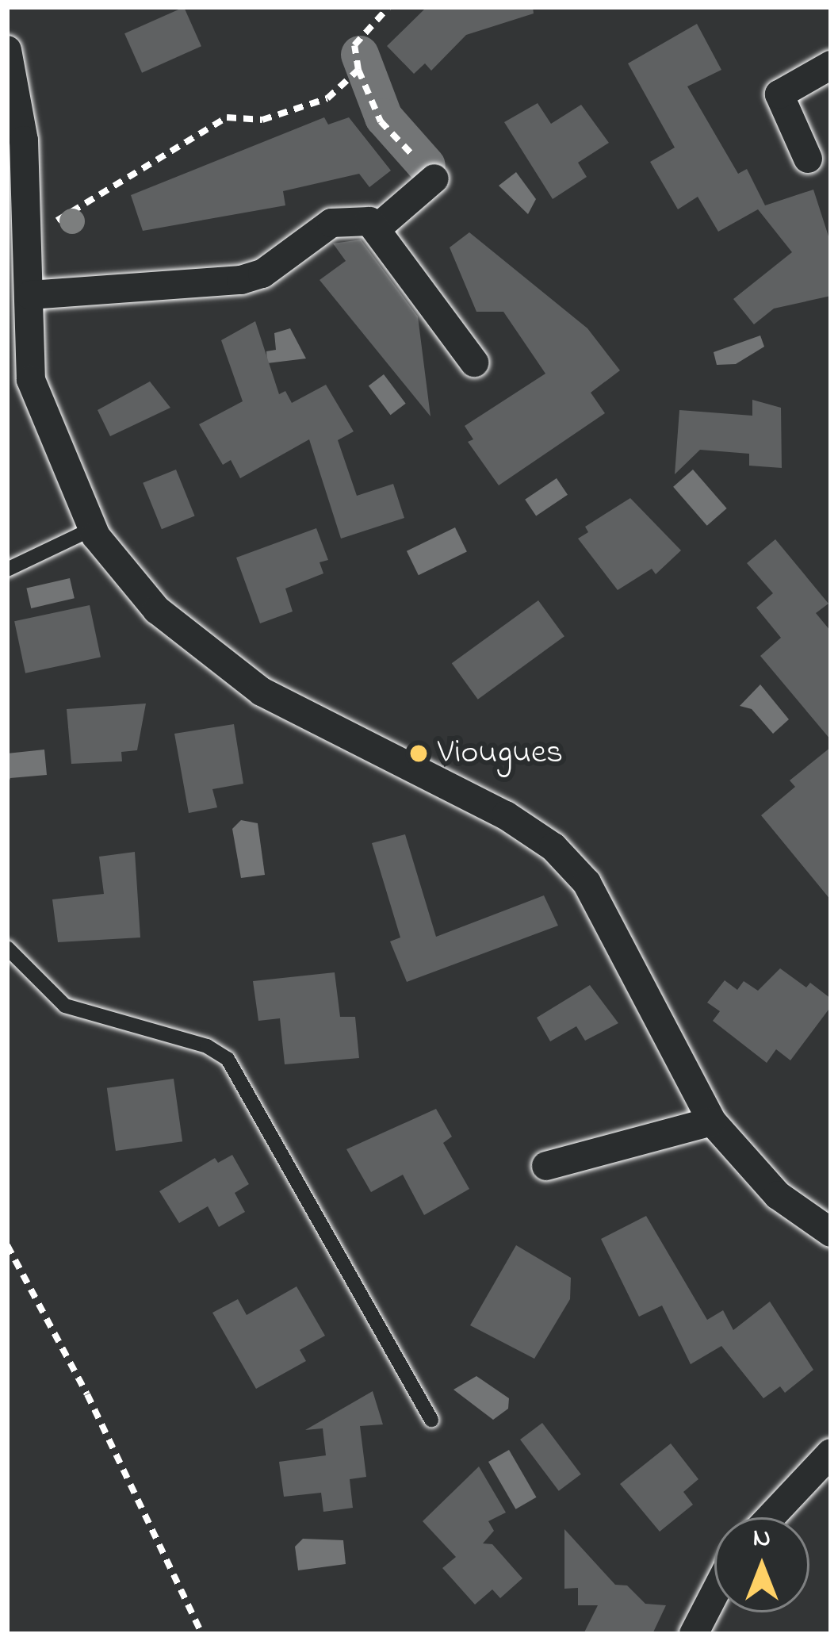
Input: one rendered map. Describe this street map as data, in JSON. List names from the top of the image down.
{
  "places": ["Viougues"],
  "north": "top"
}
